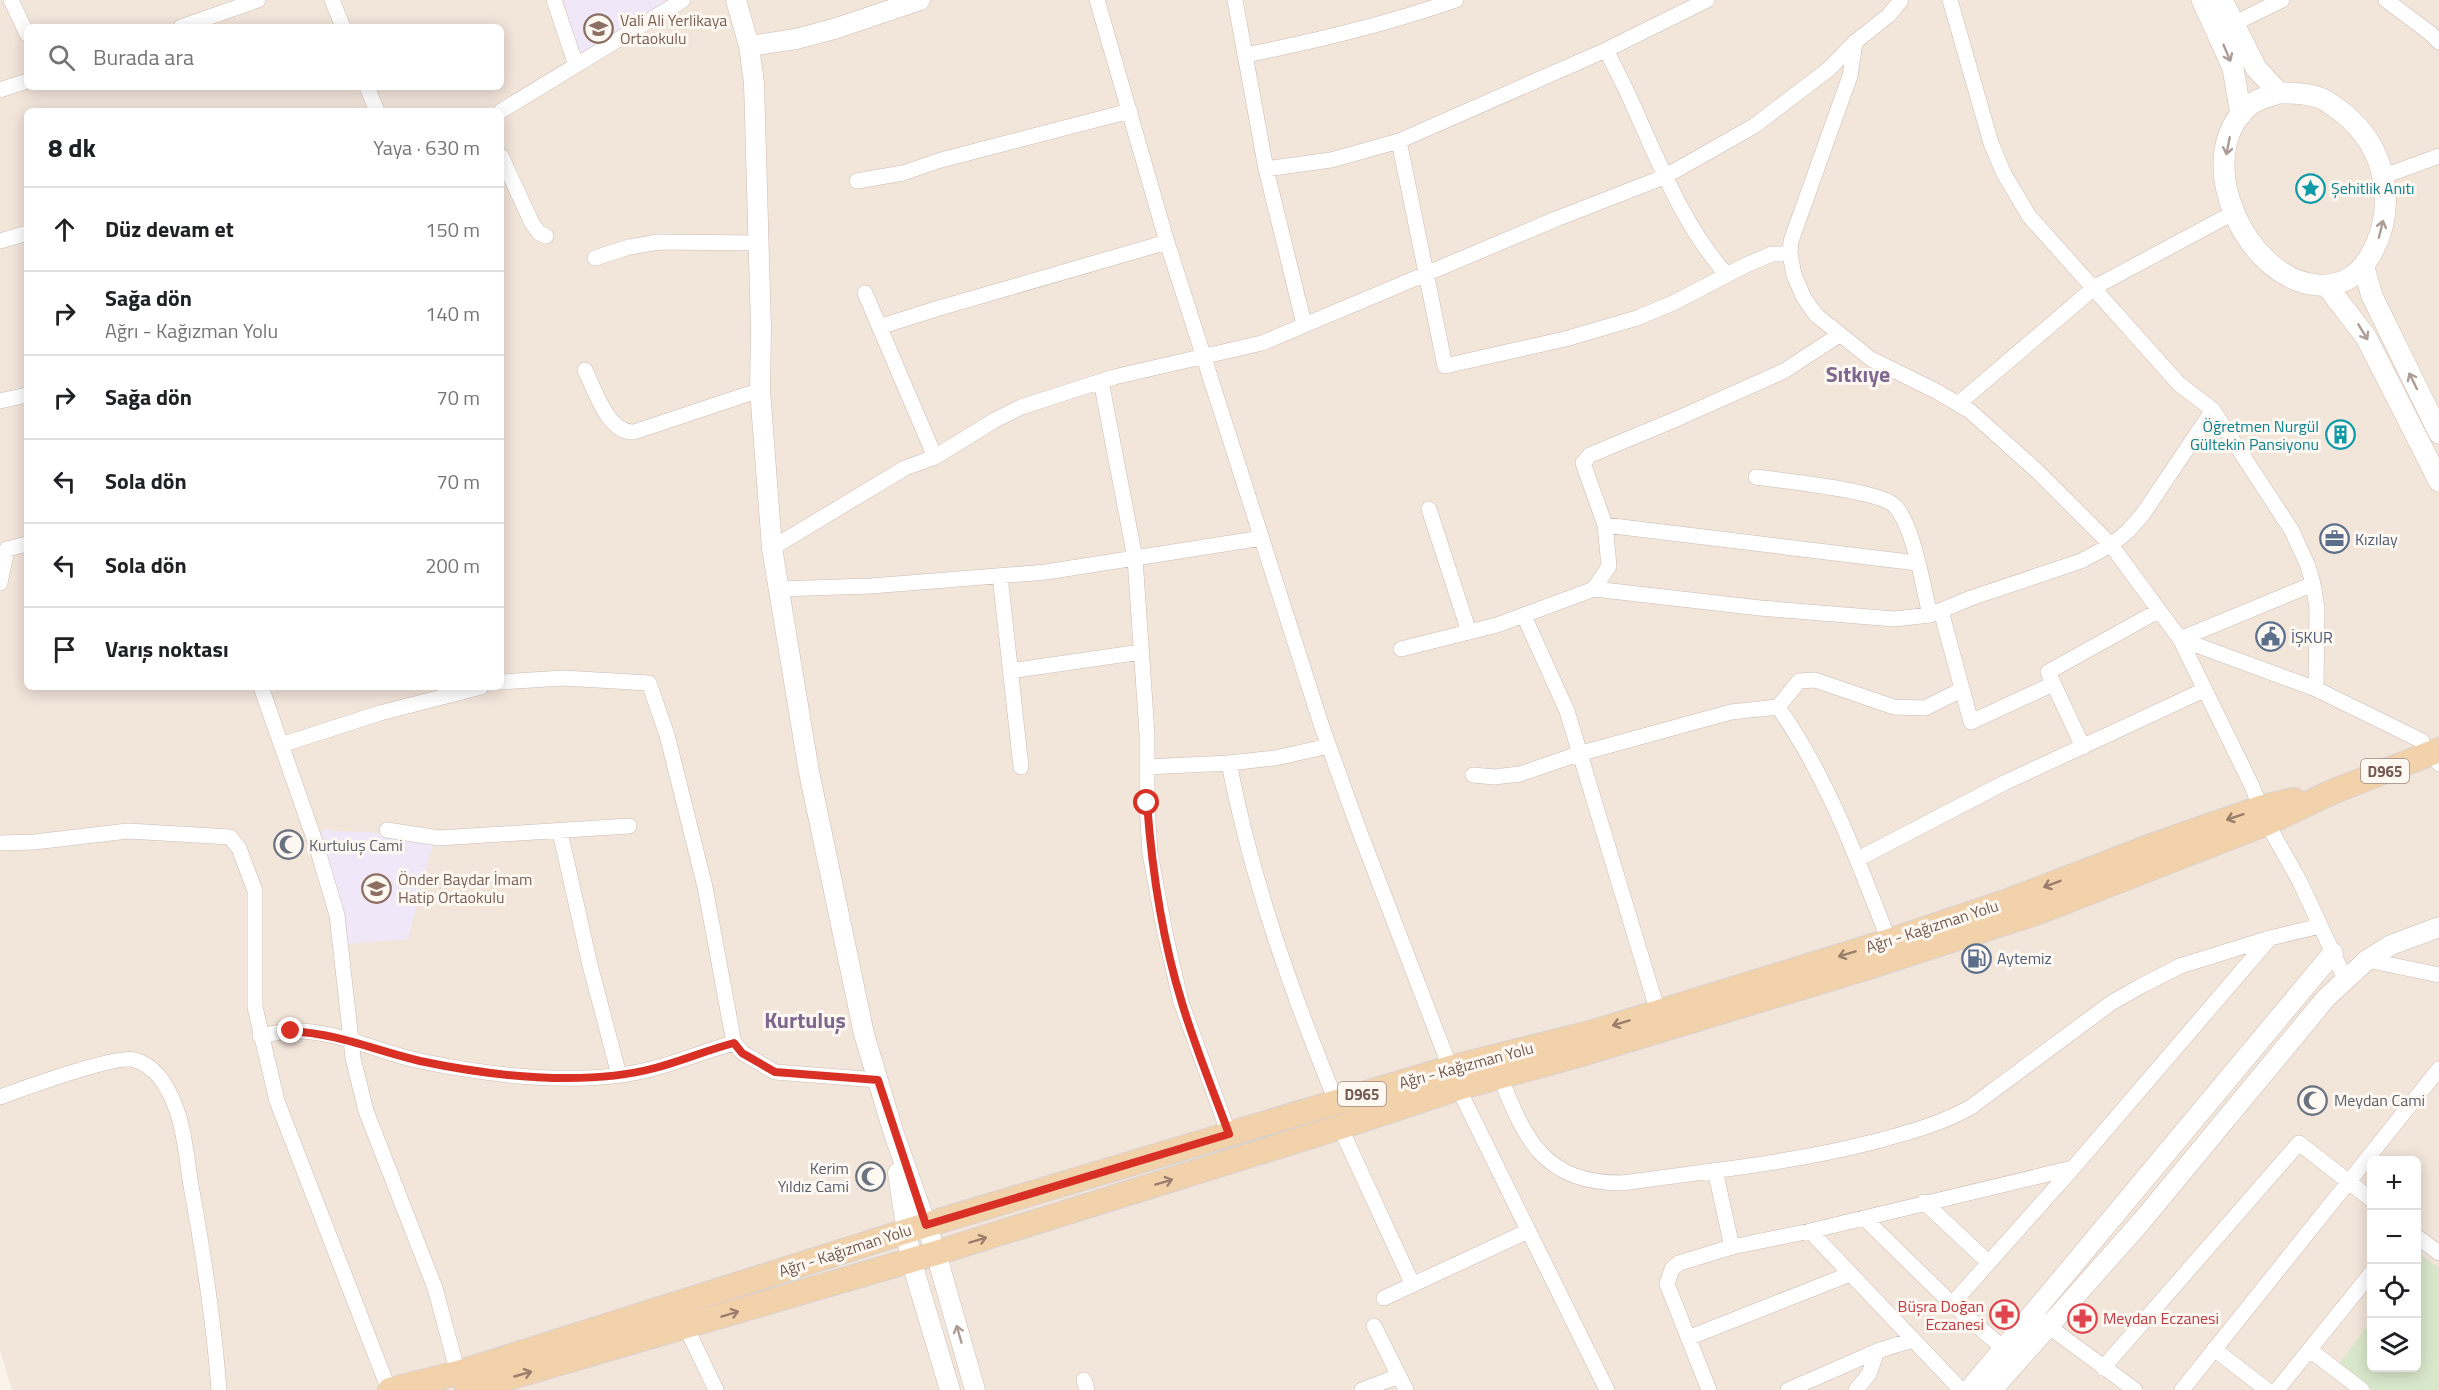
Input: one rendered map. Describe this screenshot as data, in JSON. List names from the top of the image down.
{
  "streets": {
    "main road": ["D965", "Ağrı - Kağızman Yolu"]
  },
  "districts": ["Sıtkıye", "Kurtuluş"],
  "places": {
    "school or university": ["Vali Ali Yerlikaya Ortaokulu", "Önder Baydar İmam Hatip Ortaokulu"],
    "place": ["Şehitlik Anıtı"],
    "building": ["Öğretmen Nurgül Gültekin Pansiyonu"],
    "office": ["Kızılay"],
    "public building": ["İŞKUR"],
    "mosque": ["Kurtuluş Cami", "Meydan Cami", "Kerim Yıldız Cami"],
    "fuel station": ["Aytemiz"],
    "pharmacy": ["Büşra Doğan Eczanesi", "Meydan Eczanesi"]
  },
  "page": {
    "search": "Burada ara",
    "heading": ["8 dk", "Yaya · 630 m"],
    "list": [
      ["Düz devam et", "150 m"],
      ["Sağa dön", "Ağrı - Kağızman Yolu", "140 m"],
      ["Sağa dön", "70 m"],
      ["Sola dön", "70 m"],
      ["Sola dön", "200 m"],
      "Varış noktası"
    ],
    "map_buttons": ["+", "−"]
  }
}
